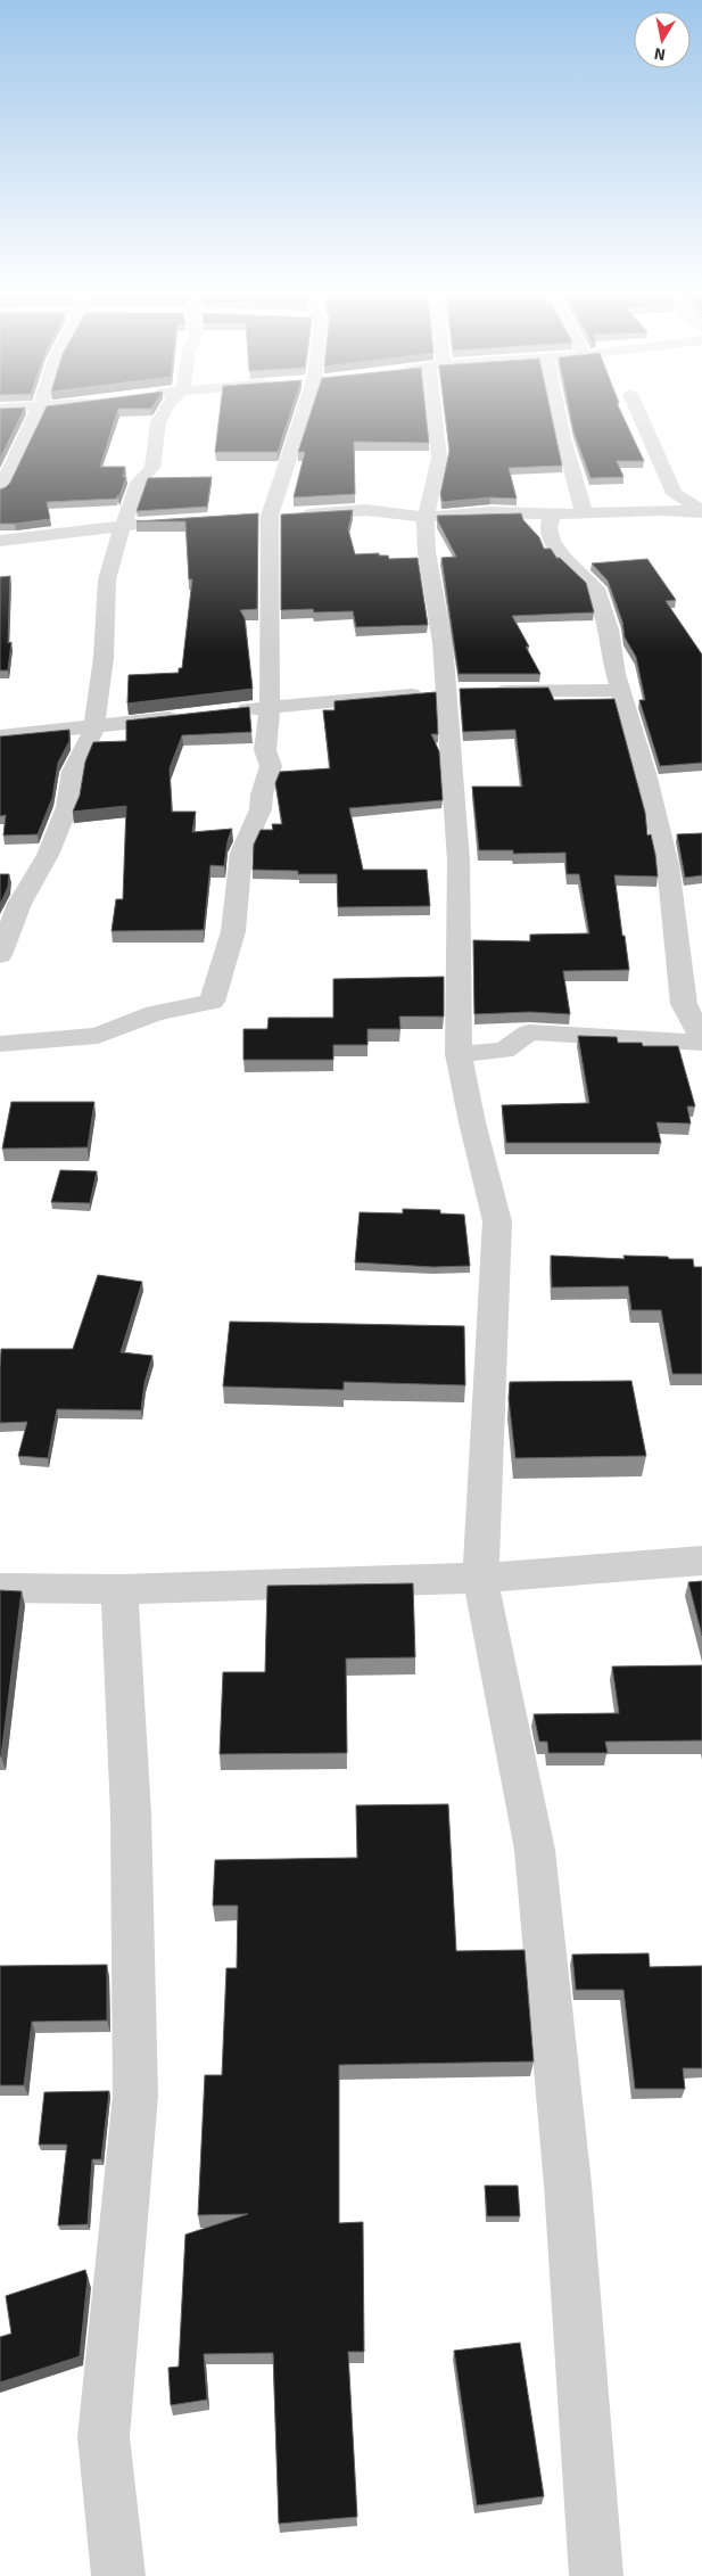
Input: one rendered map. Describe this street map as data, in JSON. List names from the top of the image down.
{
  "north": "bottom"
}
